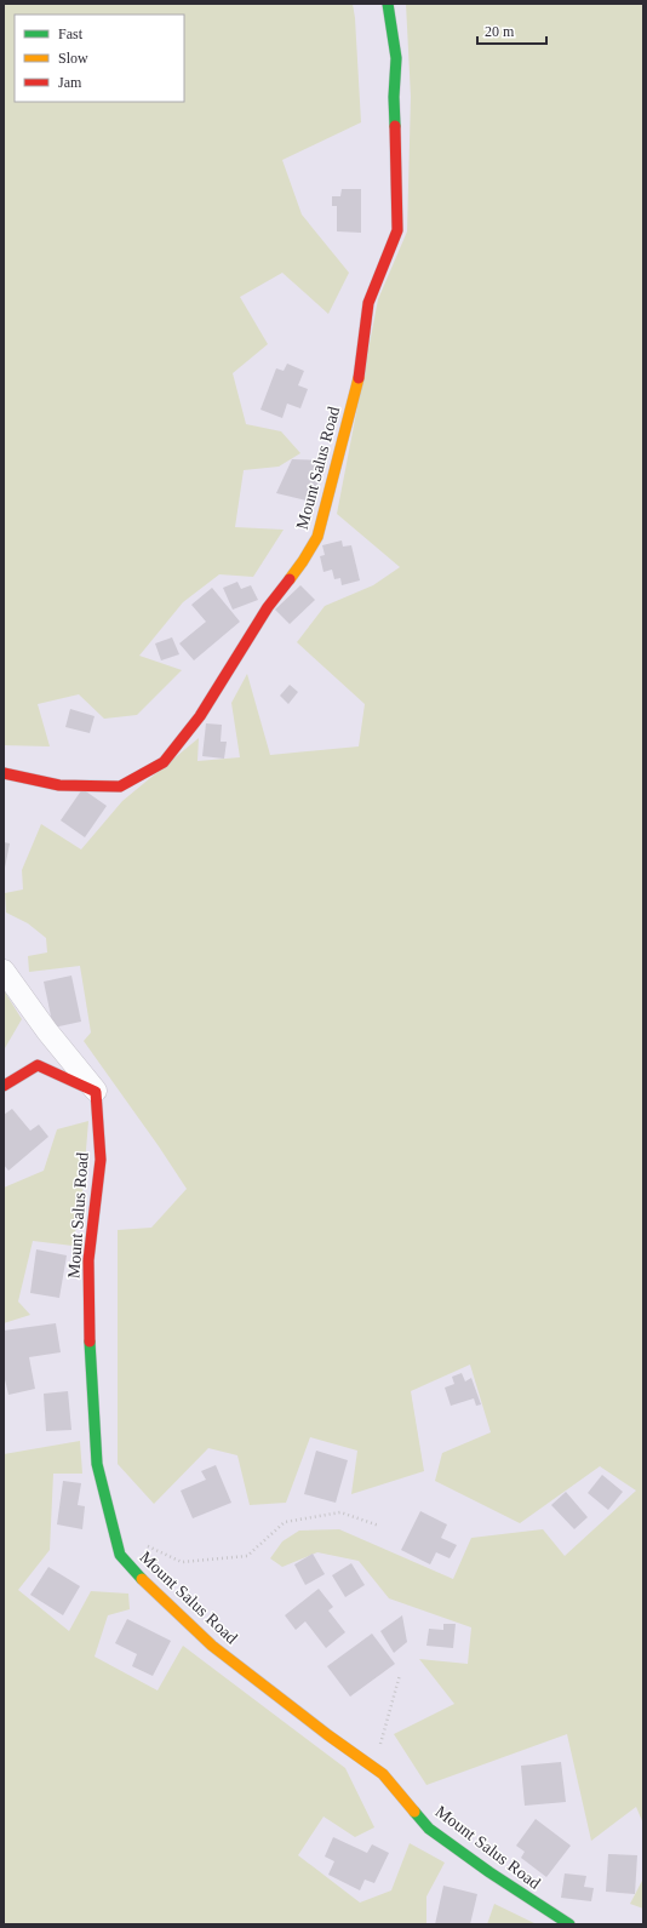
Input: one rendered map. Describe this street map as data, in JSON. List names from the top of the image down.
{
  "streets": {
    "street": ["Mount Salus Road"]
  },
  "legend": ["Fast", "Slow", "Jam"],
  "scale_bar": "20 m"
}
